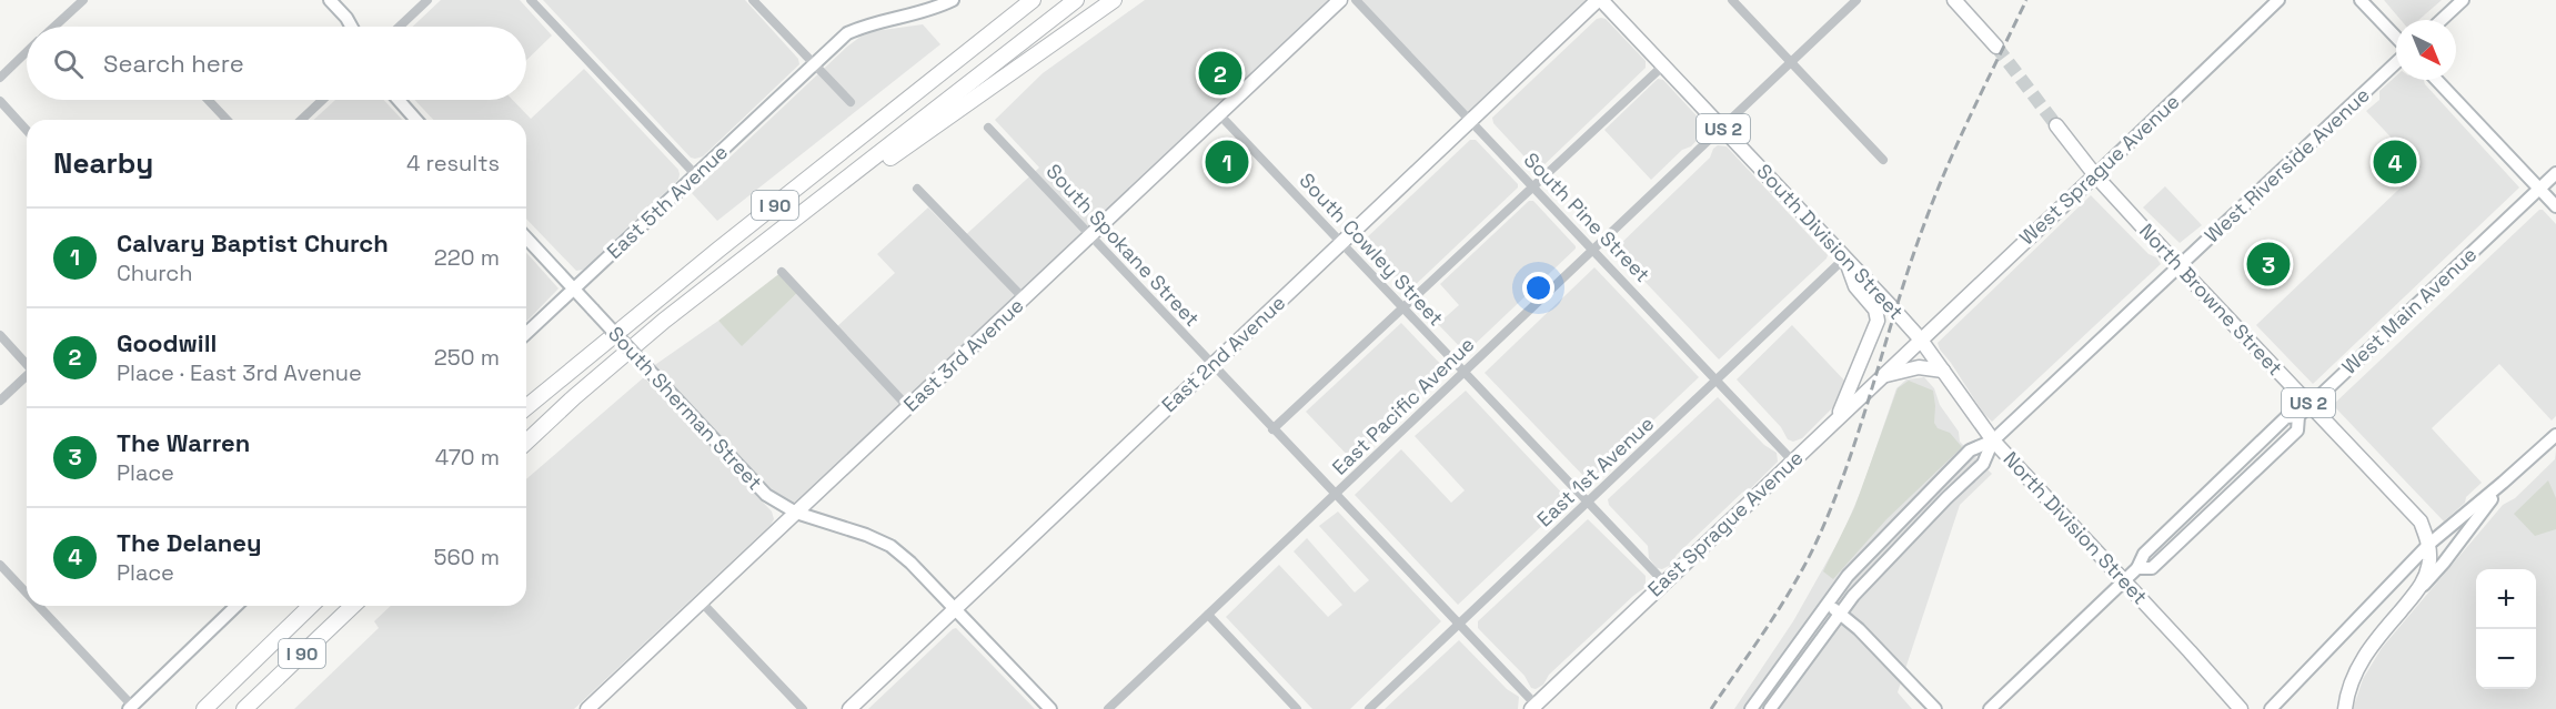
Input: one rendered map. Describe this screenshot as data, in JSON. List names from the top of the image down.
{
  "streets": {
    "highway": ["I 90"],
    "main road": [
      "US 2",
      "West Sprague Avenue",
      "South Division Street",
      "North Browne Street",
      "East 2nd Avenue",
      "East 3rd Avenue",
      "East Sprague Avenue",
      "North Division Street"
    ],
    "street": [
      "West Riverside Avenue",
      "East 5th Avenue",
      "South Pine Street",
      "South Spokane Street",
      "South Cowley Street",
      "West Main Avenue",
      "East Pacific Avenue",
      "South Sherman Street",
      "East 1st Avenue"
    ]
  },
  "crossings": [
    ["US 2", "West Sprague Avenue"],
    ["US 2", "North Browne Street"],
    ["West Riverside Avenue", "North Browne Street"],
    ["West Riverside Avenue", "North Division Street"],
    ["West Sprague Avenue", "South Division Street"],
    ["West Sprague Avenue", "North Browne Street"],
    ["West Sprague Avenue", "East Sprague Avenue"],
    ["West Sprague Avenue", "North Division Street"],
    ["East 5th Avenue", "South Sherman Street"],
    ["South Pine Street", "East 2nd Avenue"],
    ["South Pine Street", "East Pacific Avenue"],
    ["South Pine Street", "East 1st Avenue"],
    ["South Pine Street", "East Sprague Avenue"],
    ["South Division Street", "East 2nd Avenue"],
    ["South Division Street", "East Pacific Avenue"],
    ["South Division Street", "East 1st Avenue"],
    ["South Division Street", "East Sprague Avenue"],
    ["South Division Street", "North Division Street"],
    ["South Spokane Street", "East 2nd Avenue"],
    ["South Spokane Street", "East 3rd Avenue"],
    ["South Spokane Street", "East Pacific Avenue"],
    ["South Spokane Street", "East 1st Avenue"],
    ["South Spokane Street", "East Sprague Avenue"],
    ["South Cowley Street", "East 2nd Avenue"],
    ["South Cowley Street", "East 3rd Avenue"],
    ["South Cowley Street", "East Pacific Avenue"],
    ["South Cowley Street", "East 1st Avenue"],
    ["South Cowley Street", "East Sprague Avenue"],
    ["North Browne Street", "West Main Avenue"],
    ["West Main Avenue", "North Division Street"],
    ["East 2nd Avenue", "South Sherman Street"],
    ["East 3rd Avenue", "South Sherman Street"],
    ["East Sprague Avenue", "North Division Street"]
  ],
  "north": "bottom right",
  "page": {
    "search": "Search here",
    "pins": [
      "2",
      "1",
      "4",
      "3"
    ],
    "heading": ["Nearby", "4 results"],
    "list": [
      {
        "mark": "1",
        "name": "Calvary Baptist Church",
        "note": "Church",
        "value": "220 m"
      },
      {
        "mark": "2",
        "name": "Goodwill",
        "note": "Place · East 3rd Avenue",
        "value": "250 m"
      },
      {
        "mark": "3",
        "name": "The Warren",
        "note": "Place",
        "value": "470 m"
      },
      {
        "mark": "4",
        "name": "The Delaney",
        "note": "Place",
        "value": "560 m"
      }
    ],
    "map_buttons": ["+", "−"]
  }
}
